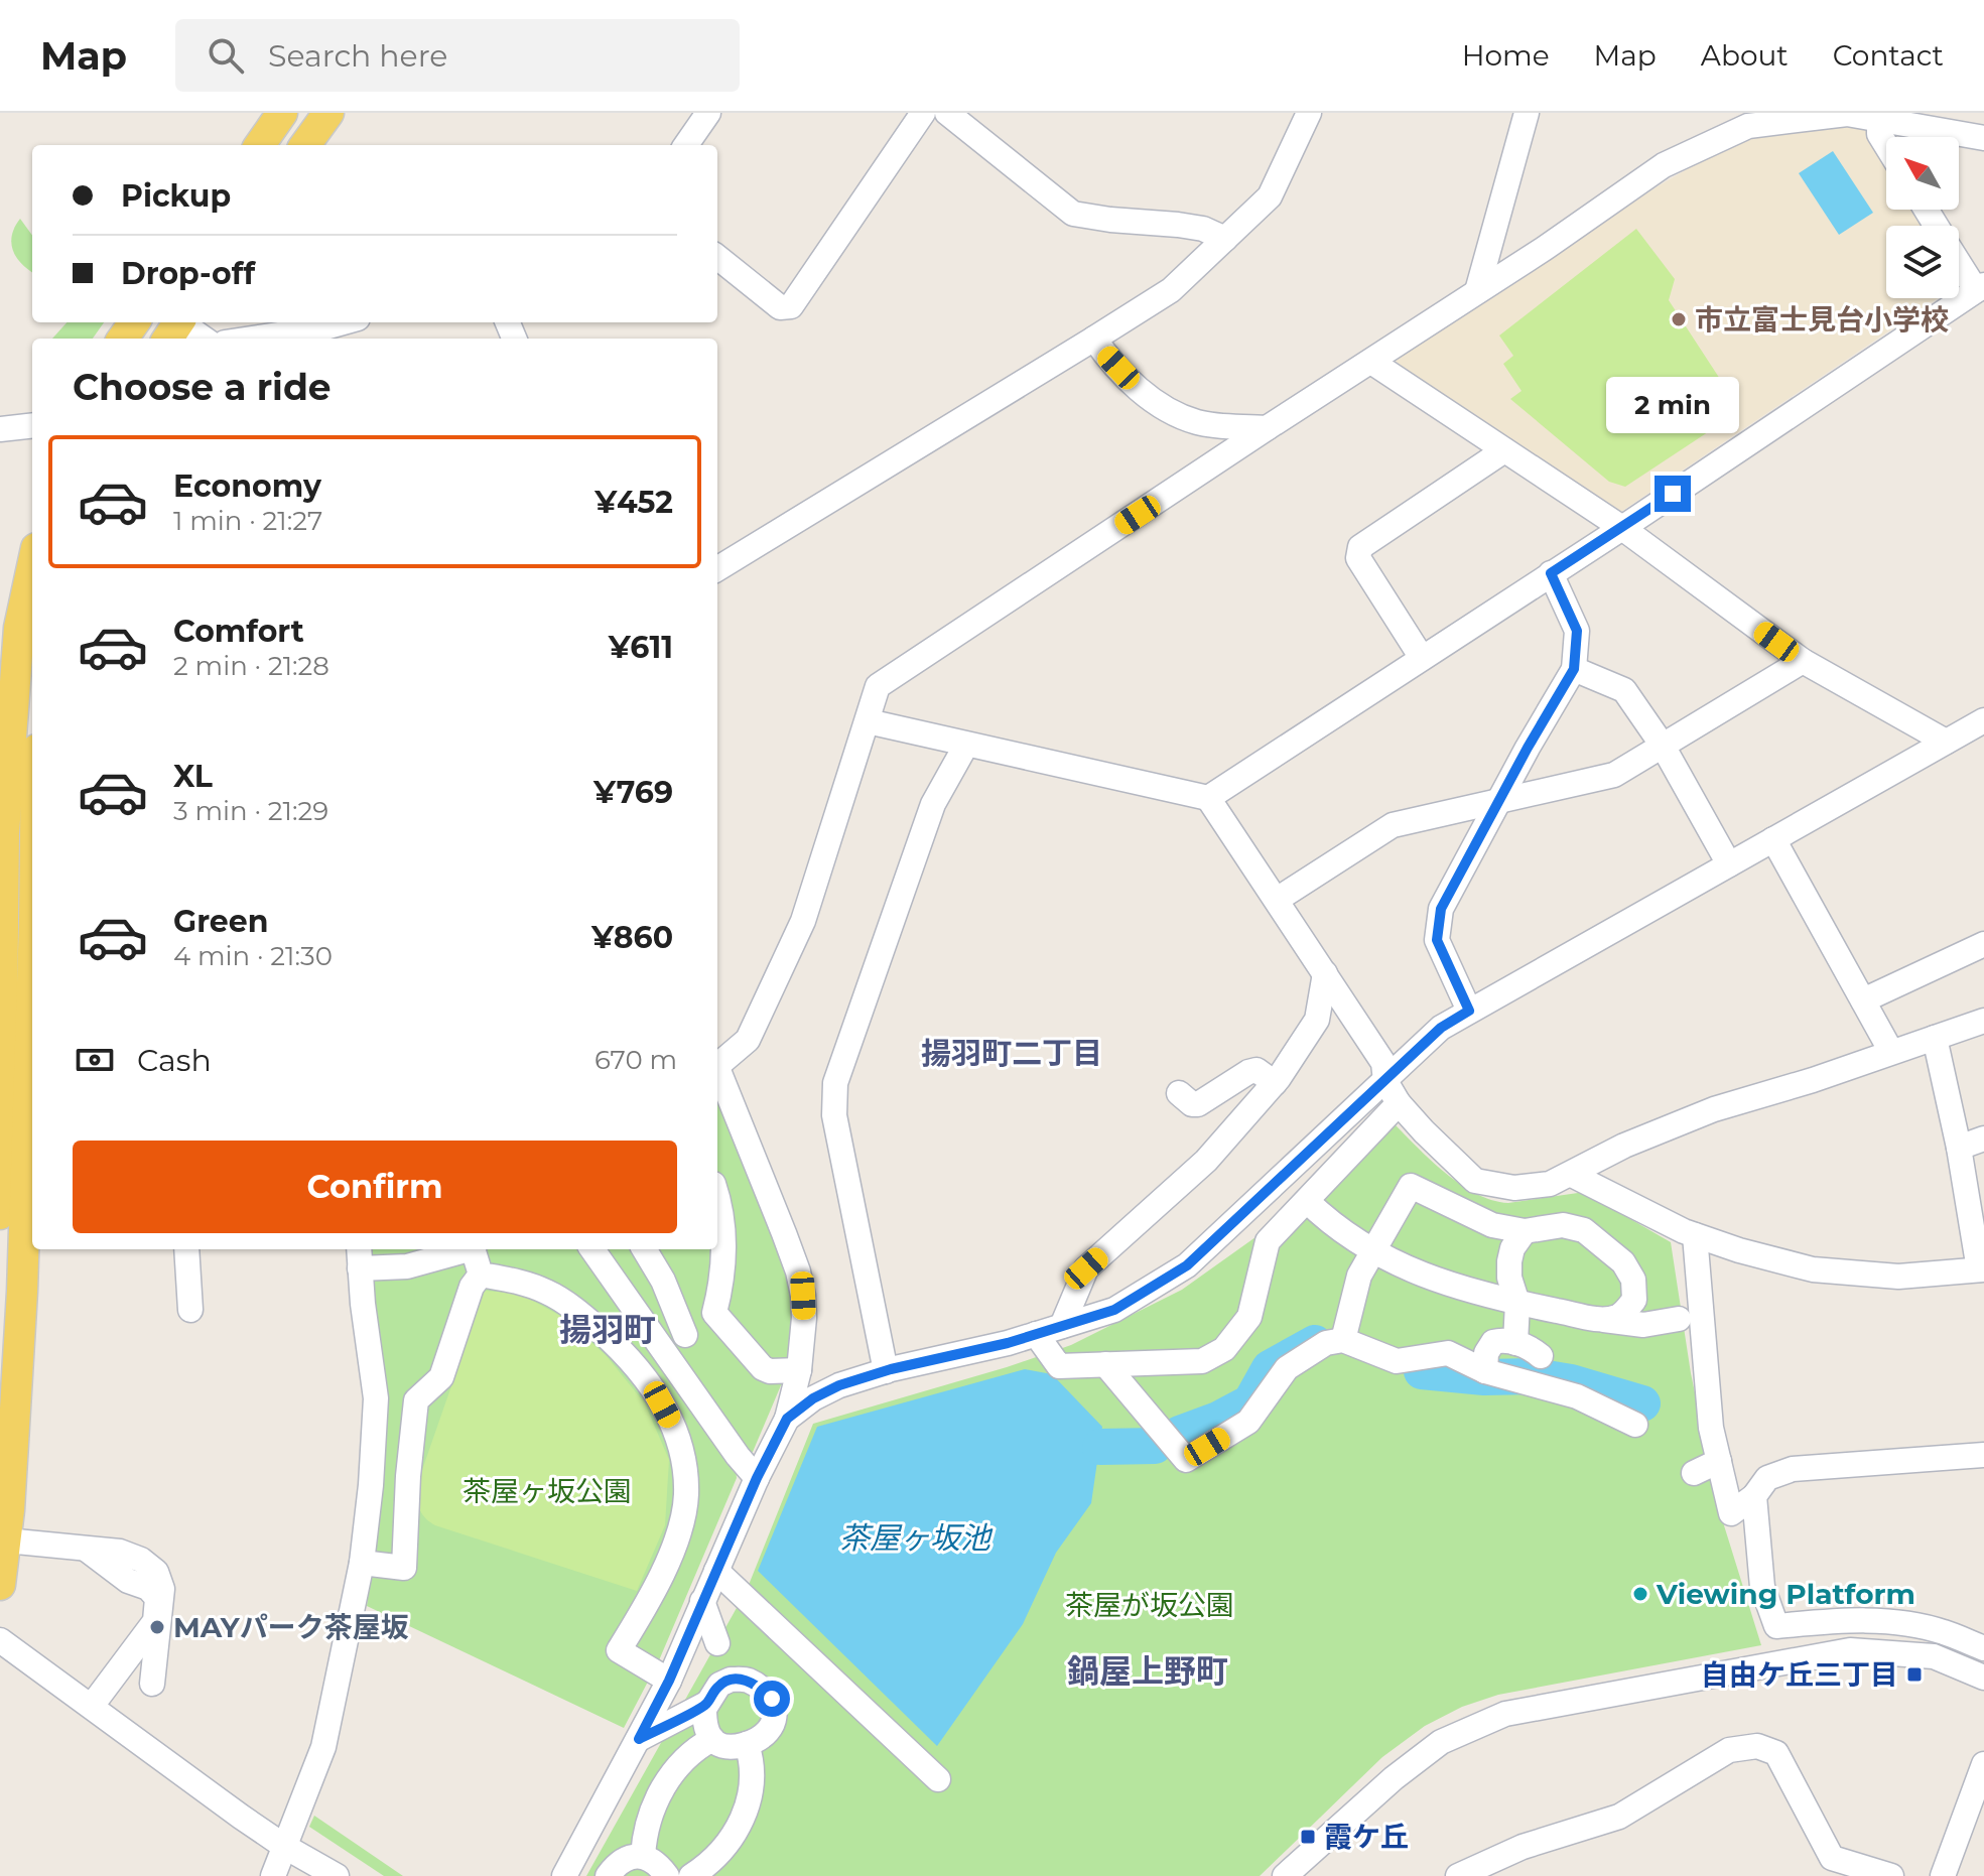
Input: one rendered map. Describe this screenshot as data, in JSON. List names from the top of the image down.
{
  "districts": ["揚羽町二丁目", "揚羽町", "鍋屋上野町"],
  "water": ["茶屋ヶ坂池"],
  "parks": ["茶屋ヶ坂公園", "茶屋が坂公園"],
  "places": {
    "other": ["市立富士見台小学校", "Viewing Platform", "MAYパーク茶屋坂"],
    "transit": ["自由ケ丘三丁目", "霞ケ丘"]
  },
  "north": "top left",
  "page": {
    "header": "Map",
    "search": "Search here",
    "nav": [
      "Home",
      "Map",
      "About",
      "Contact"
    ],
    "banner": ["Pickup", "Drop-off"],
    "heading": "Choose a ride",
    "bubble": "2 min",
    "list": [
      {
        "name": "Economy",
        "note": "1 min · 21:27",
        "value": "¥452"
      },
      {
        "name": "Comfort",
        "note": "2 min · 21:28",
        "value": "¥611"
      },
      {
        "name": "XL",
        "note": "3 min · 21:29",
        "value": "¥769"
      },
      {
        "name": "Green",
        "note": "4 min · 21:30",
        "value": "¥860"
      }
    ],
    "pay": ["Cash", "670 m"],
    "buttons": "Confirm"
  }
}
